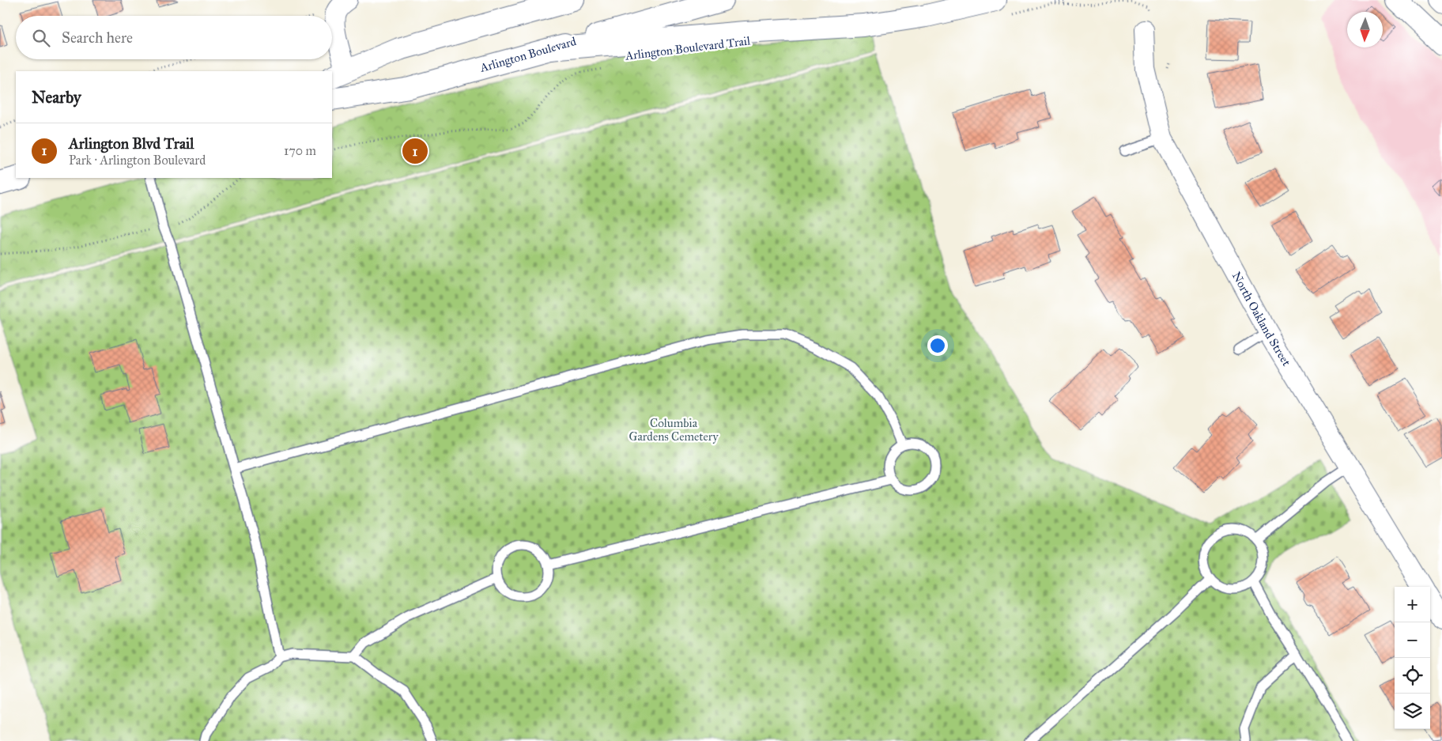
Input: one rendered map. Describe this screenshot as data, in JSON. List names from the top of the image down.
{
  "streets": {
    "main road": ["Arlington Boulevard"],
    "street": ["North Oakland Street"]
  },
  "parks": ["Columbia Gardens Cemetery"],
  "north": "bottom",
  "page": {
    "search": "Search here",
    "heading": "Nearby",
    "list": [
      {
        "mark": "1",
        "name": "Arlington Blvd Trail",
        "note": "Park · Arlington Boulevard",
        "value": "170 m"
      }
    ],
    "pins": "1",
    "map_buttons": ["+", "−"]
  }
}
